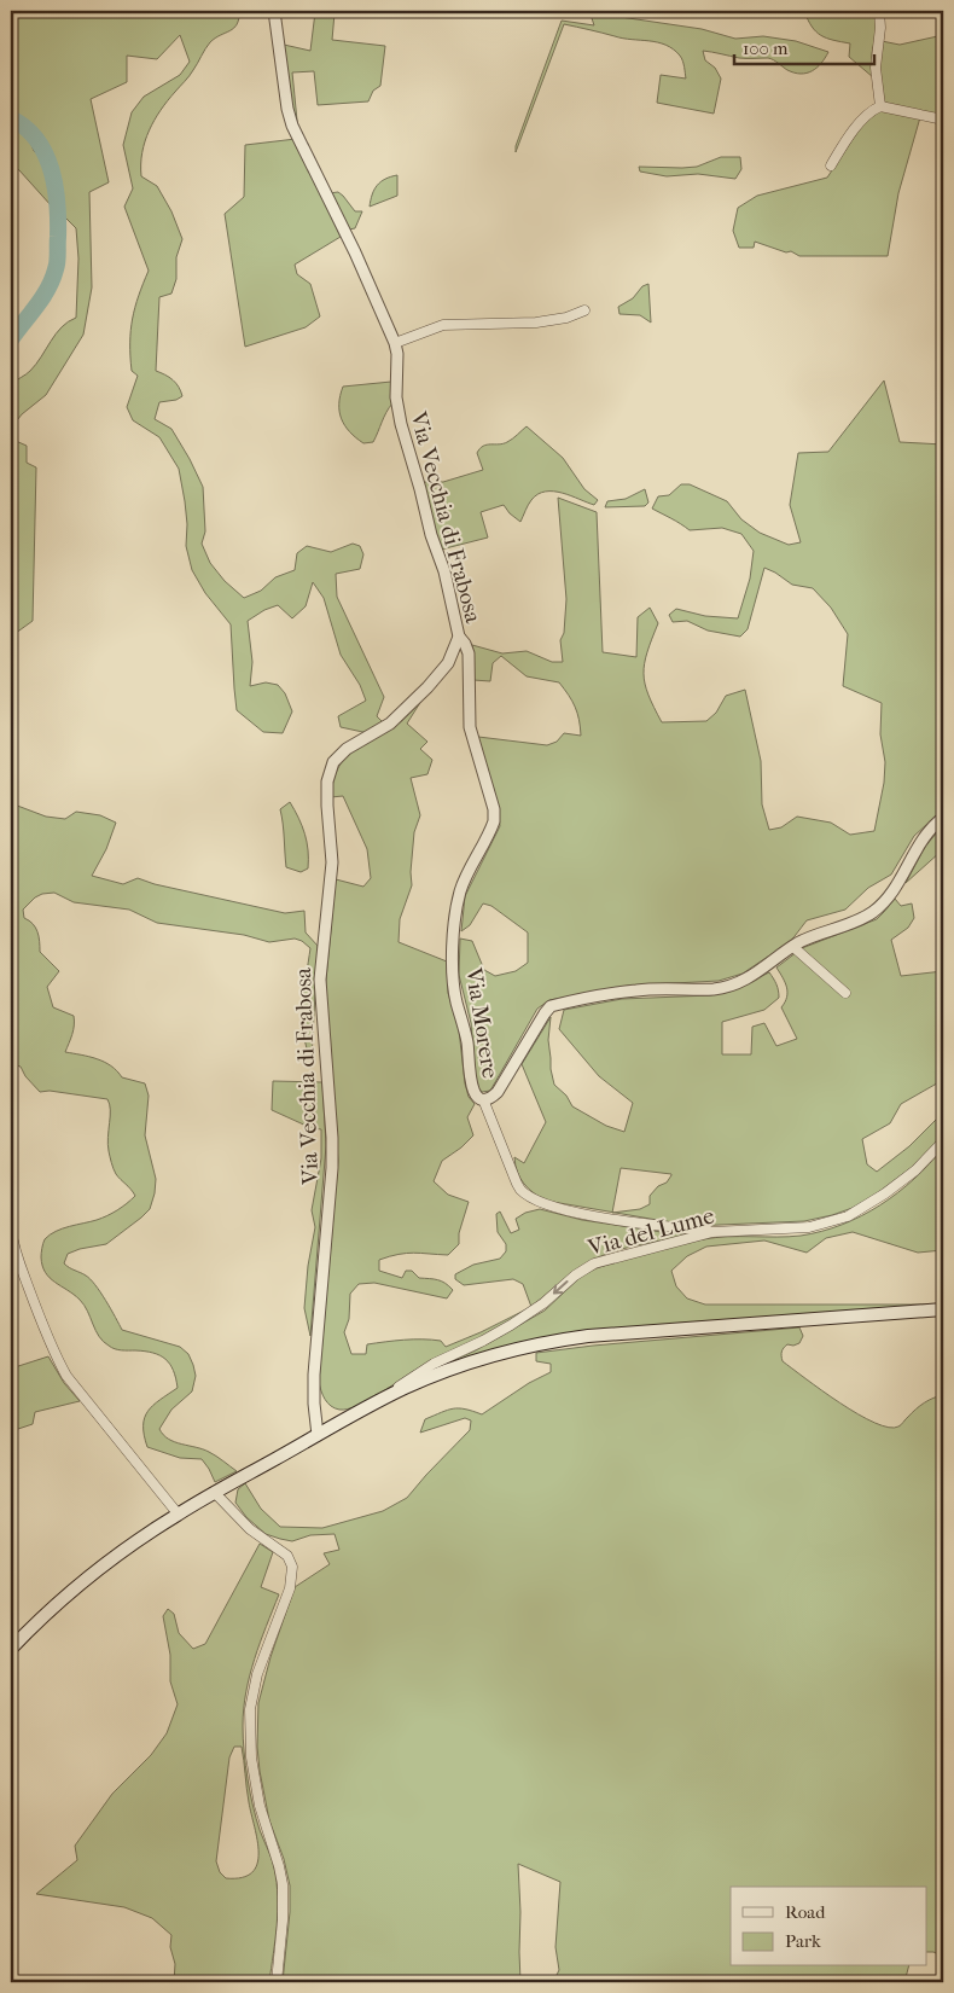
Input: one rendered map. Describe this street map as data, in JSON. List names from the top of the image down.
{
  "streets": {
    "street": ["Via Vecchia di Frabosa", "Via Morere", "Via del Lume"]
  },
  "crossings": [
    ["Via Vecchia di Frabosa", "Via Morere"]
  ],
  "one_way": ["Via del Lume"],
  "legend": ["Road", "Park"],
  "scale_bar": "100 m"
}
